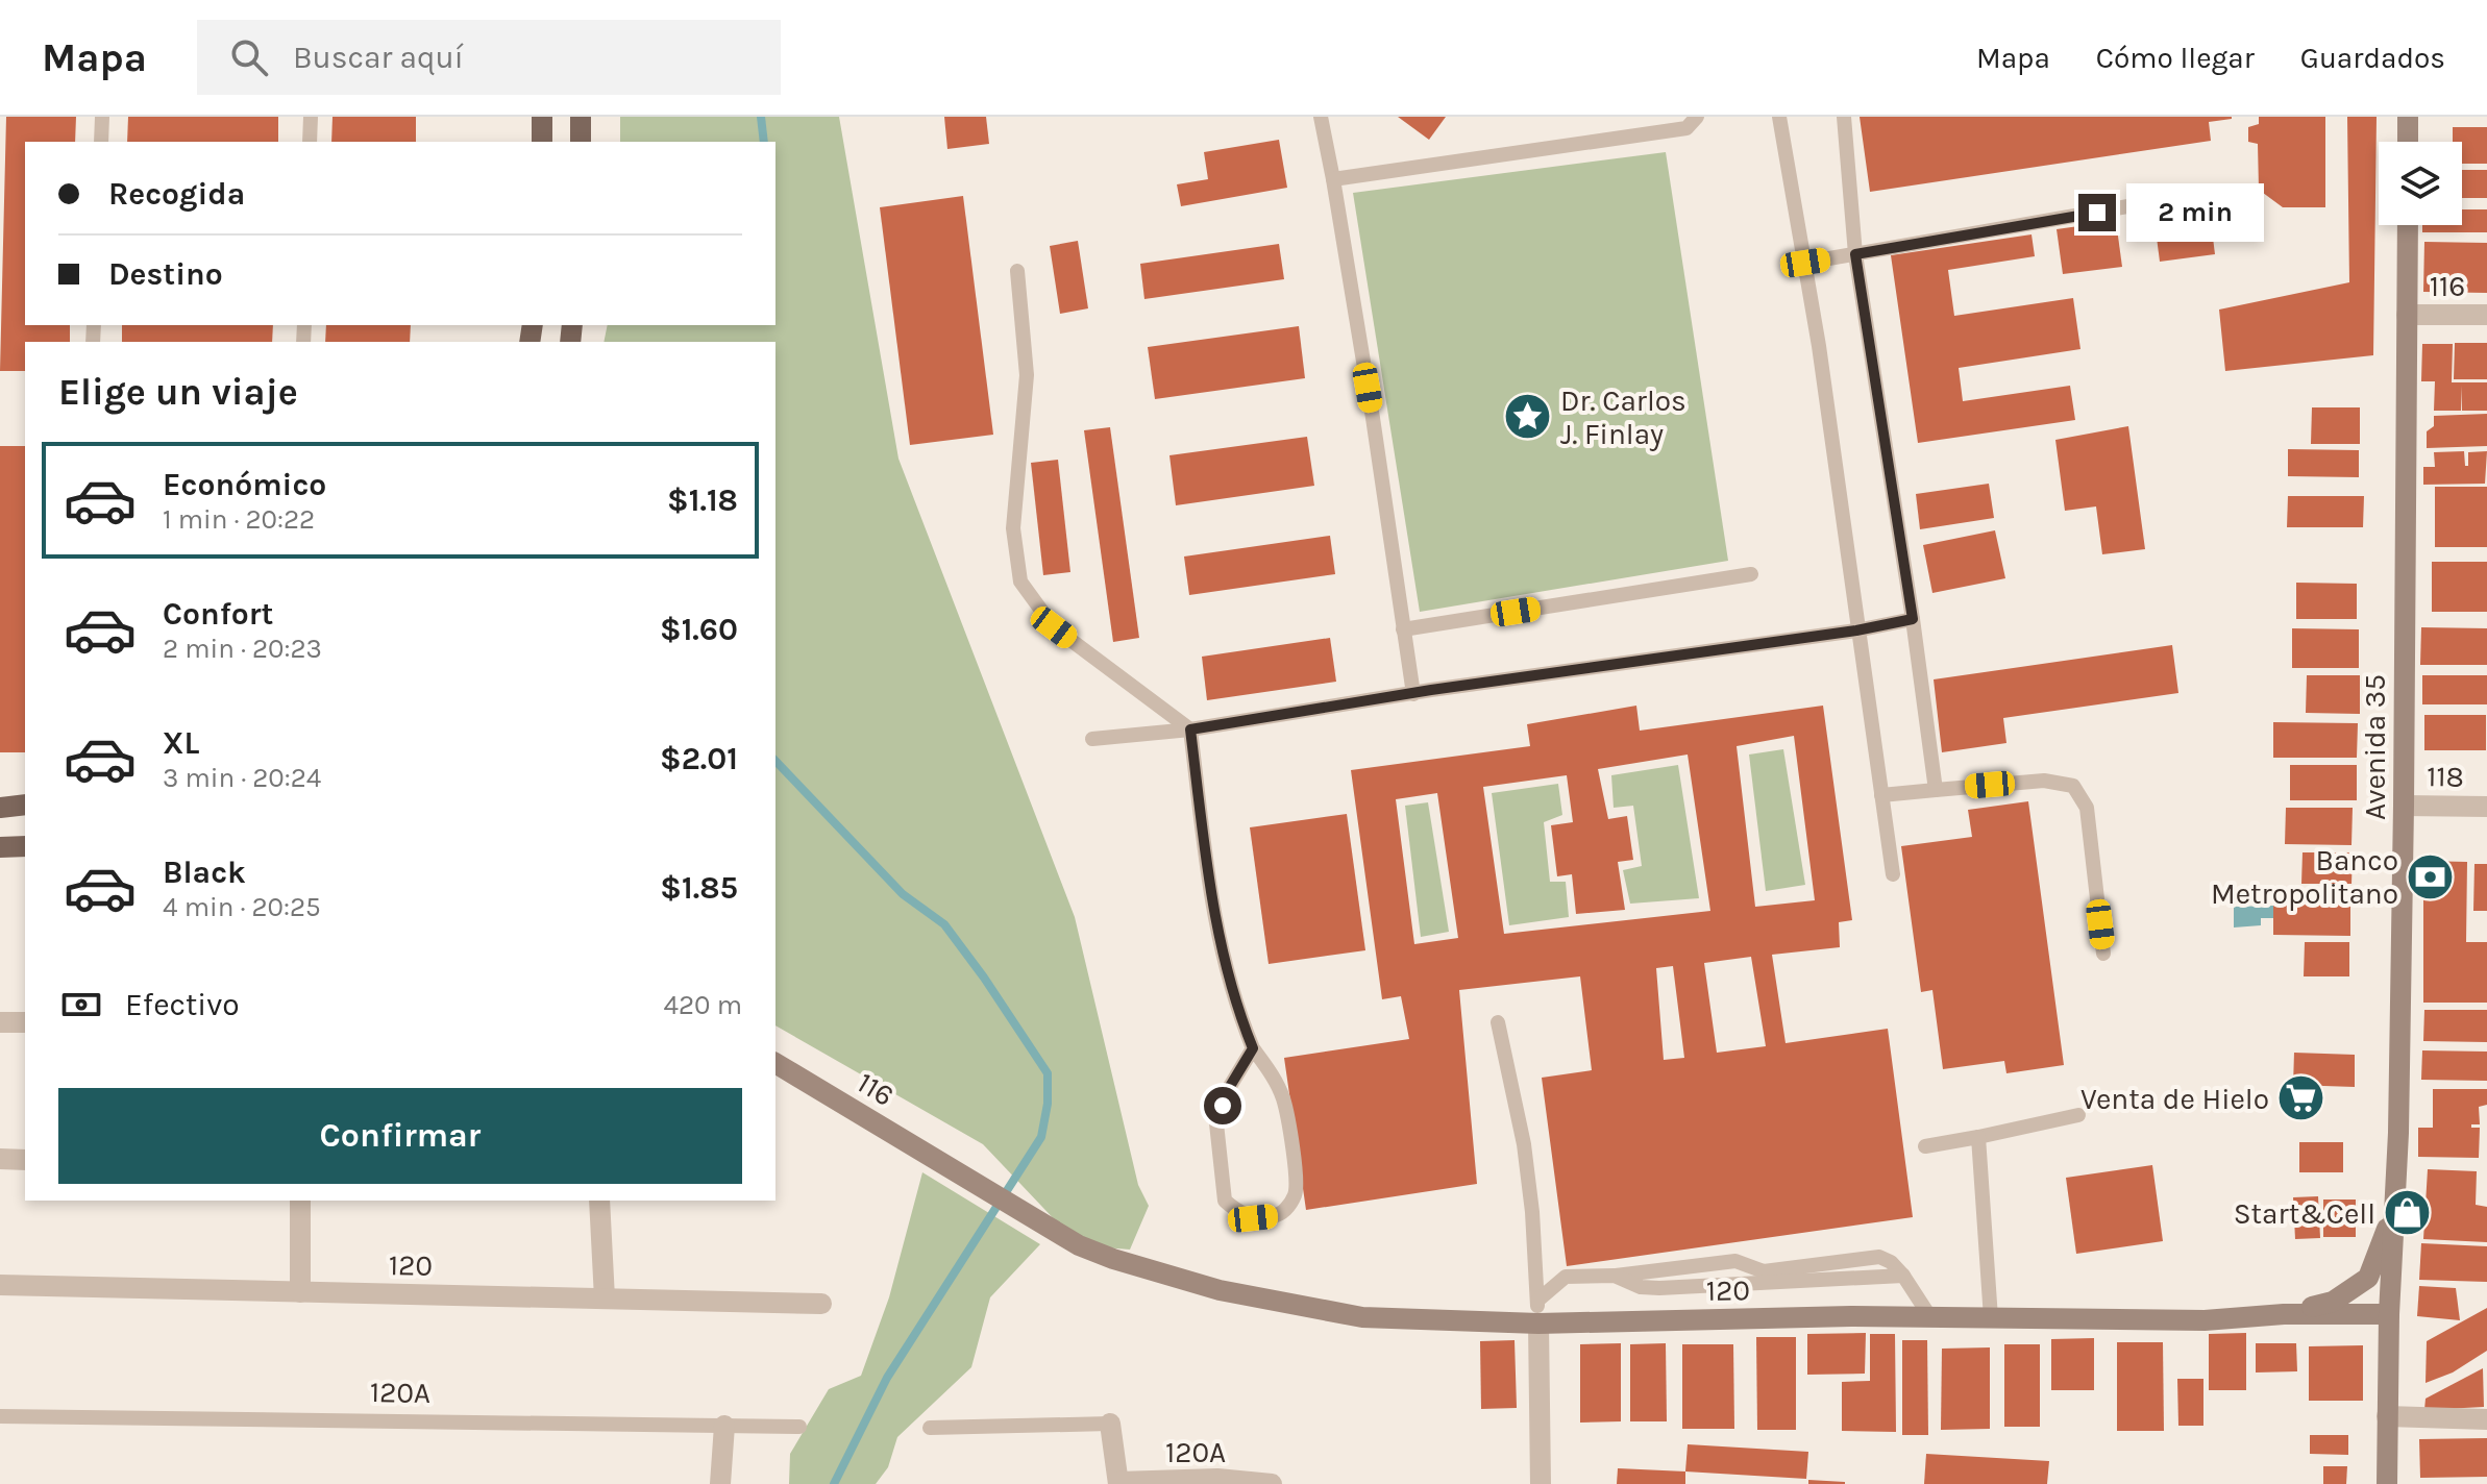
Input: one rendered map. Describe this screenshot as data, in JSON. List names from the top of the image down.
{
  "streets": {
    "street": [
      "116",
      "Avenida 35",
      "118",
      "120",
      "120A"
    ]
  },
  "crossings": [
    ["116", "Avenida 35"],
    ["116", "120"],
    ["Avenida 35", "118"],
    ["Avenida 35", "120"]
  ],
  "places": {
    "place": ["Dr. Carlos J. Finlay"],
    "bank": ["Banco Metropolitano"],
    "supermarket": ["Venta de Hielo"],
    "shop": ["Start&Cell"]
  },
  "page": {
    "header": "Mapa",
    "search": "Buscar aquí",
    "nav": ["Mapa", "Cómo llegar", "Guardados"],
    "banner": ["Recogida", "Destino"],
    "bubble": "2 min",
    "heading": "Elige un viaje",
    "list": [
      {
        "name": "Económico",
        "note": "1 min · 20:22",
        "value": "$1.18"
      },
      {
        "name": "Confort",
        "note": "2 min · 20:23",
        "value": "$1.60"
      },
      {
        "name": "XL",
        "note": "3 min · 20:24",
        "value": "$2.01"
      },
      {
        "name": "Black",
        "note": "4 min · 20:25",
        "value": "$1.85"
      }
    ],
    "pay": ["Efectivo", "420 m"],
    "buttons": "Confirmar"
  }
}
